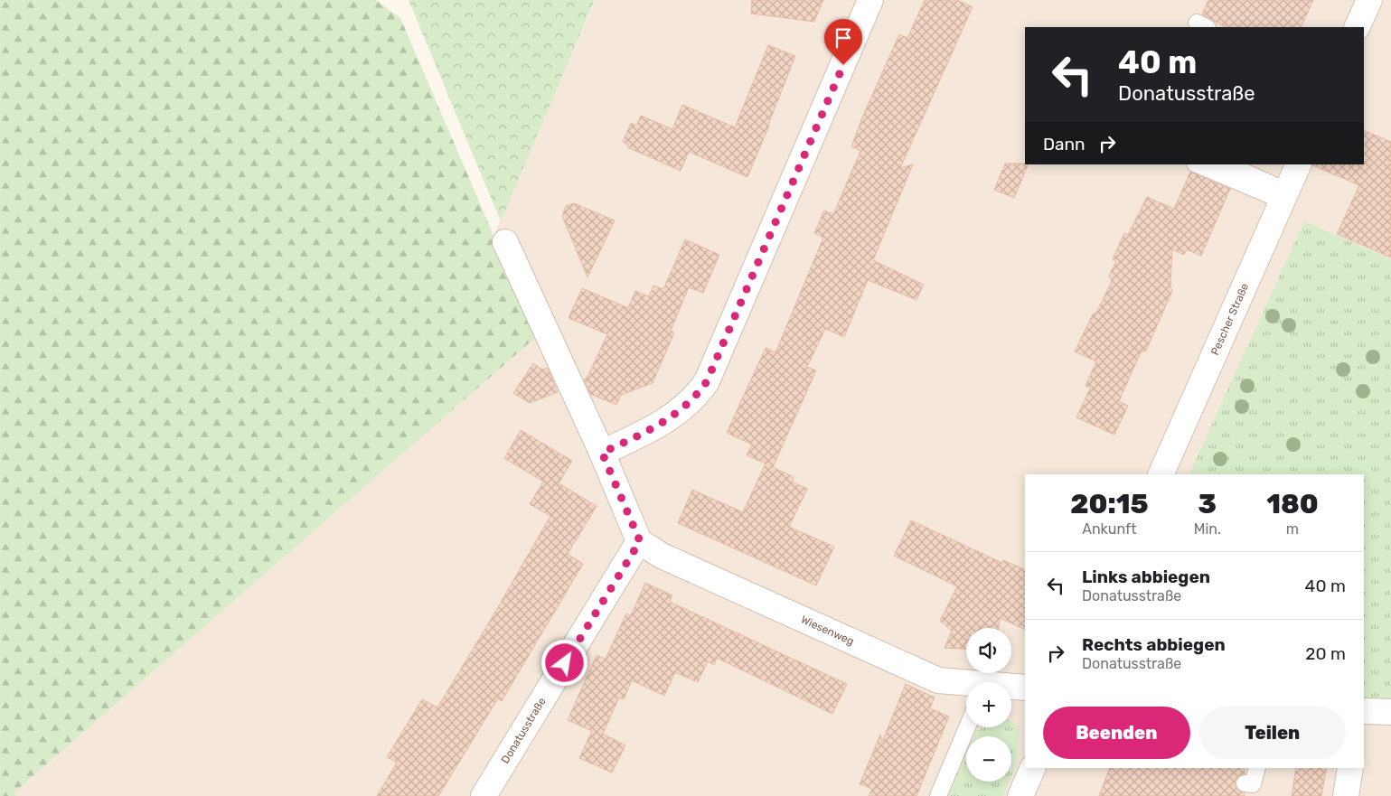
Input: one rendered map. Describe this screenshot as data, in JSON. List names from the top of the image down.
{
  "streets": {
    "street": ["Pescher Straße", "Wiesenweg", "Donatusstraße"]
  },
  "crossings": [
    ["Wiesenweg", "Donatusstraße"]
  ],
  "page": {
    "turn": ["40 m", "Donatusstraße"],
    "then": "Dann",
    "eta": [
      "20:15",
      "Ankunft",
      "3",
      "Min.",
      "180",
      "m"
    ],
    "list": [
      {
        "name": "Links abbiegen",
        "note": "Donatusstraße",
        "value": "40 m"
      },
      {
        "name": "Rechts abbiegen",
        "note": "Donatusstraße",
        "value": "20 m"
      }
    ],
    "map_buttons": ["+", "−"],
    "buttons": ["Beenden", "Teilen"]
  }
}
